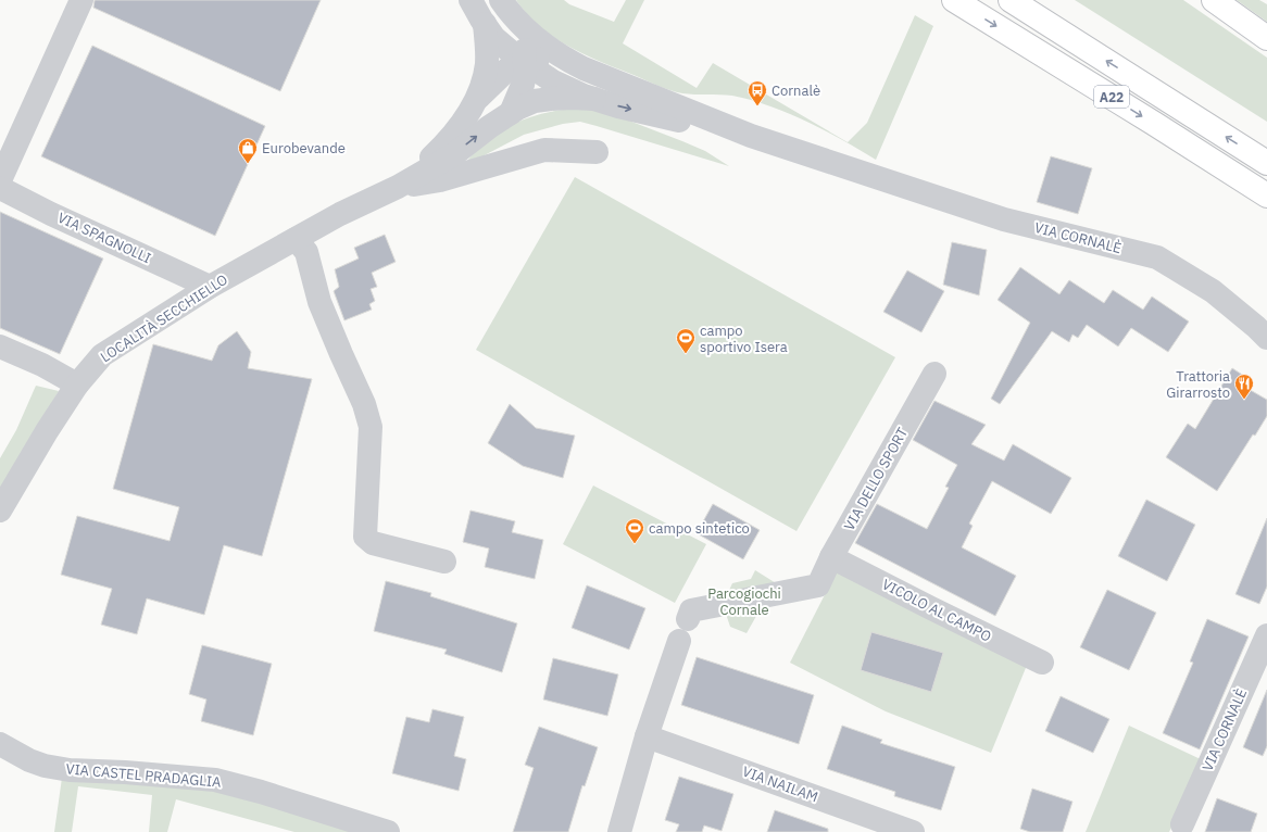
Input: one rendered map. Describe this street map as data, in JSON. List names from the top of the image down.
{
  "streets": {
    "main road": ["A22"],
    "street": [
      "VIA SPAGNOLLI",
      "VIA CORNALÈ",
      "LOCALITÀ SECCHIELLO",
      "VIA DELLO SPORT",
      "VICOLO AL CAMPO",
      "VIA CASTEL PRADAGLIA",
      "VIA NAILAM"
    ]
  },
  "crossings": [
    ["VIA SPAGNOLLI", "LOCALITÀ SECCHIELLO"],
    ["VIA DELLO SPORT", "VICOLO AL CAMPO"]
  ],
  "parks": ["Parcogiochi Cornale"],
  "places": {
    "bus stop": ["Cornalè"],
    "shop": ["Eurobevande"],
    "sports": ["campo sportivo Isera", "campo sintetico"],
    "restaurant": ["Trattoria Girarrosto"]
  }
}
